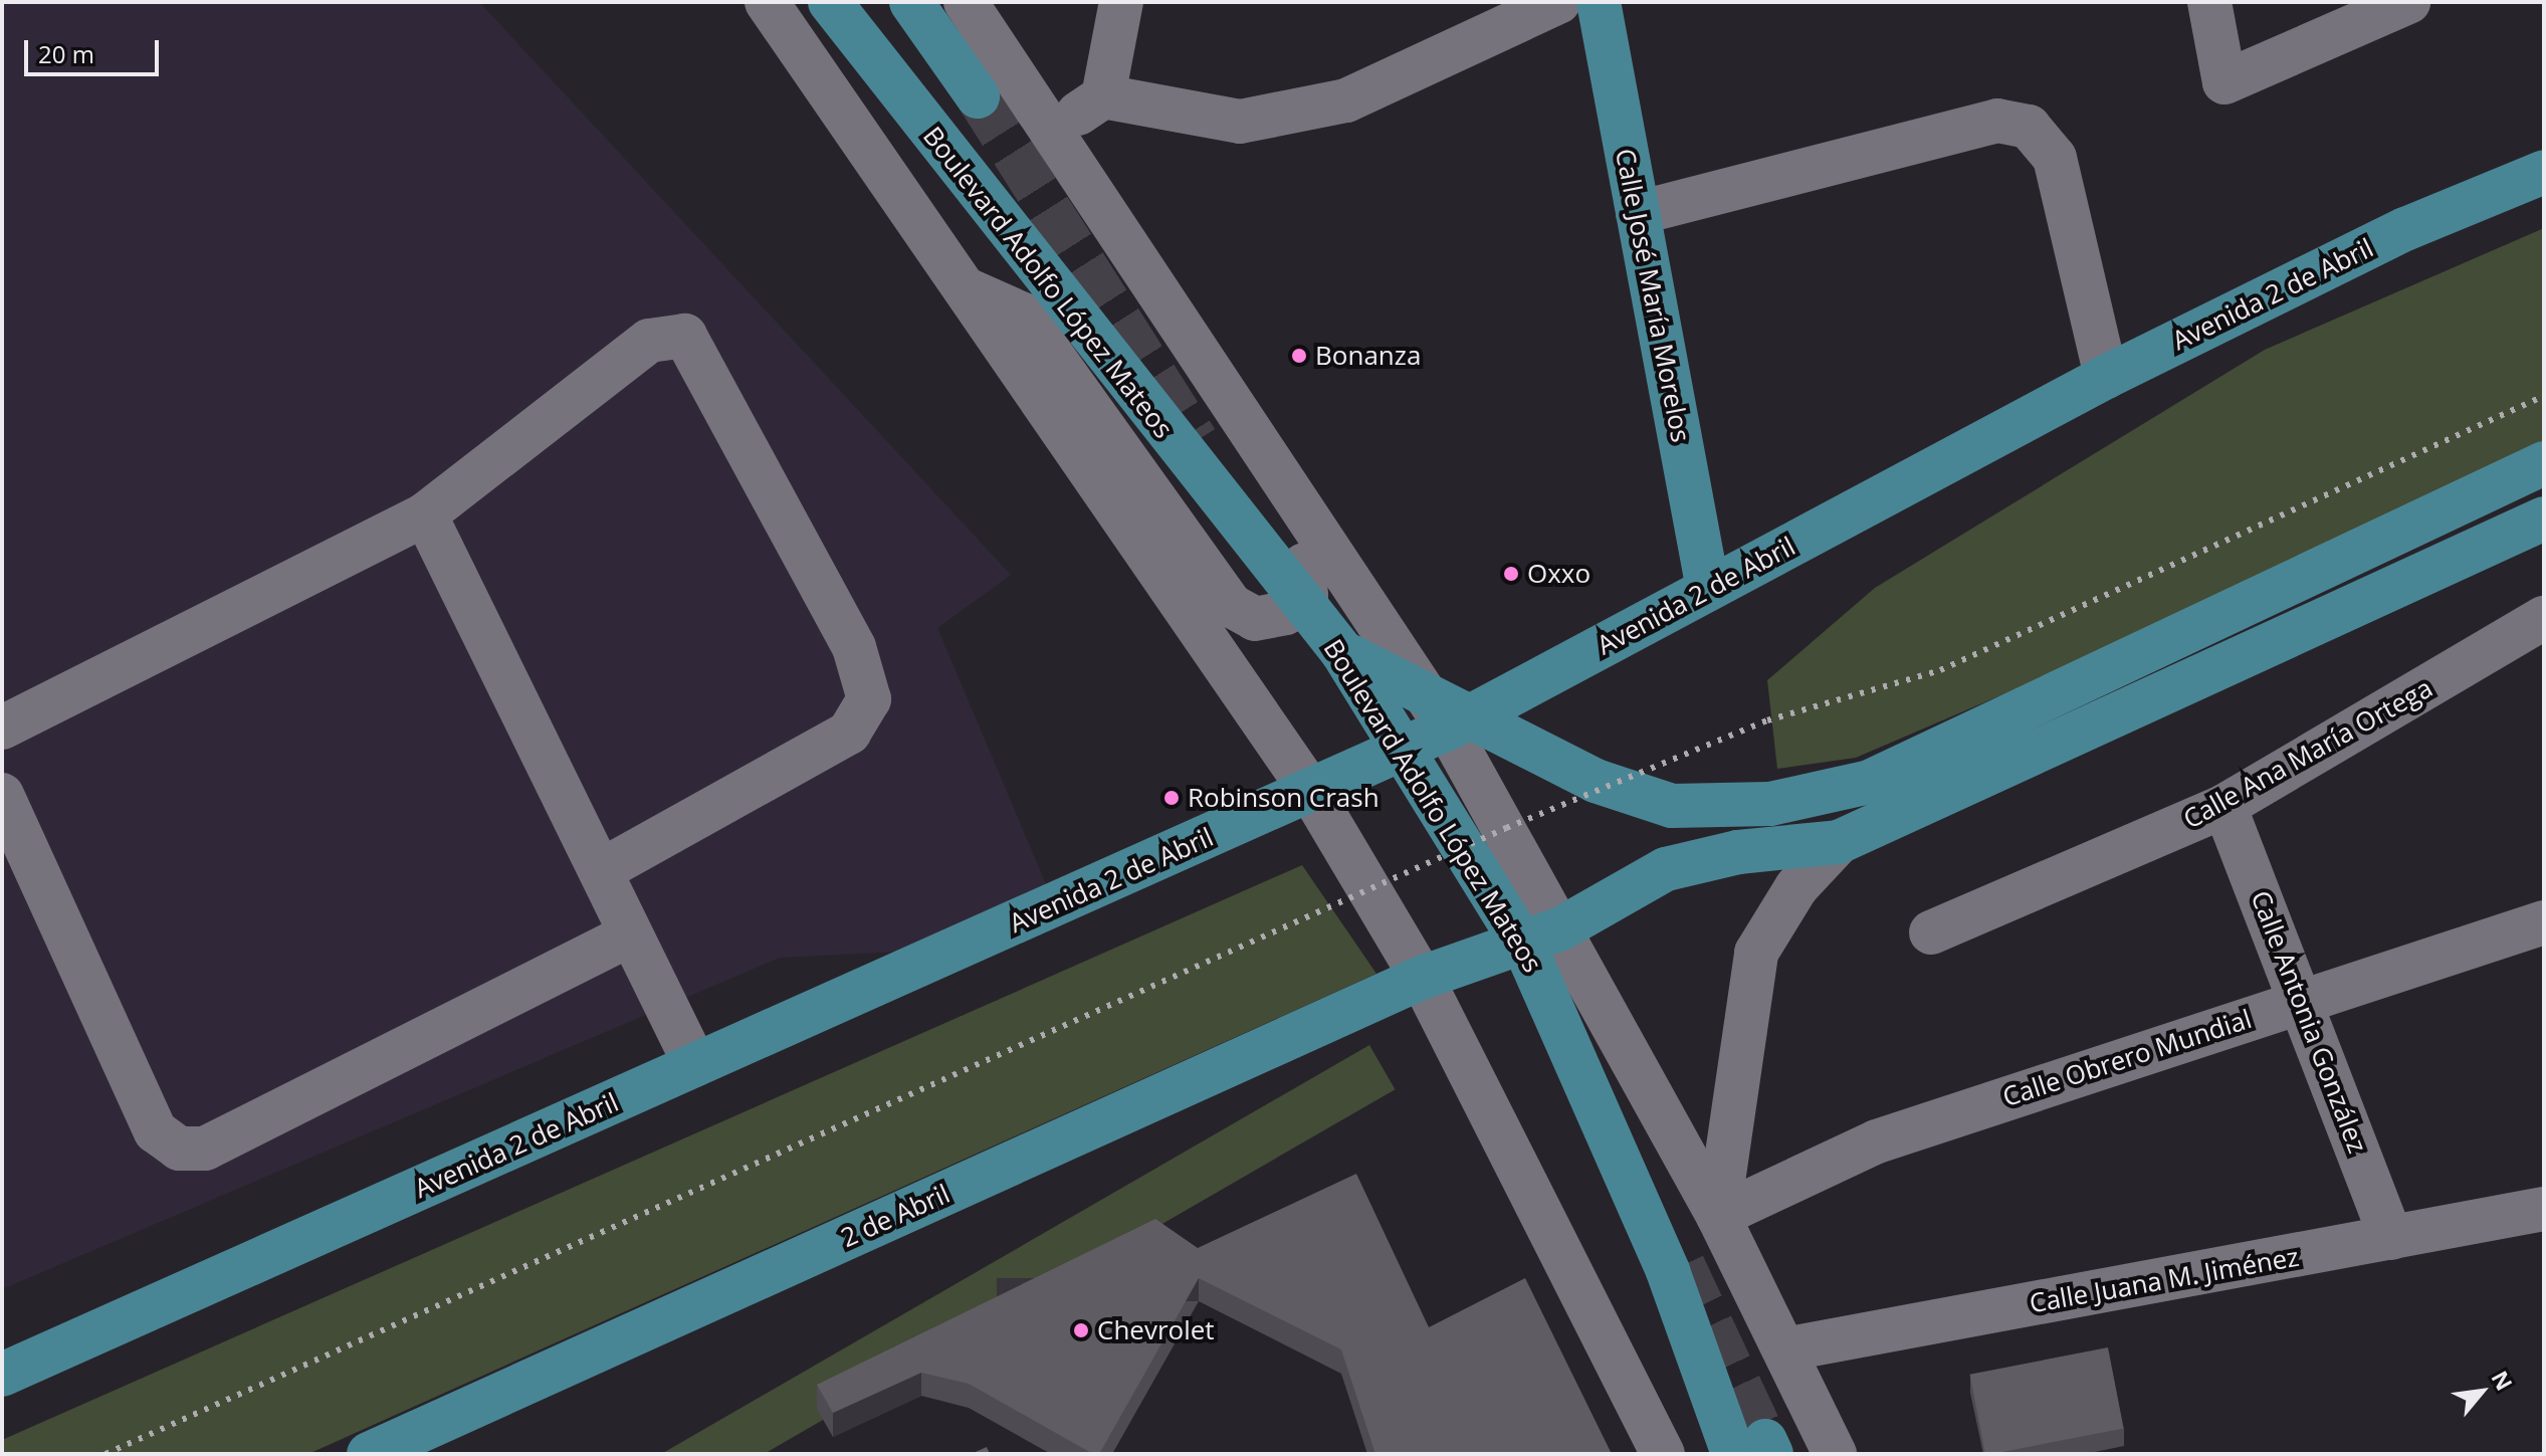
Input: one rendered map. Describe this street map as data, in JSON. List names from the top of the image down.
{
  "streets": {
    "main road": [
      "Boulevard Adolfo López Mateos",
      "Avenida 2 de Abril",
      "Calle José María Morelos",
      "2 de Abril"
    ],
    "street": [
      "Calle Ana María Ortega",
      "Calle Antonia González",
      "Calle Obrero Mundial",
      "Calle Juana M. Jiménez"
    ]
  },
  "crossings": [
    ["Boulevard Adolfo López Mateos", "Avenida 2 de Abril"],
    ["Boulevard Adolfo López Mateos", "Calle Obrero Mundial"],
    ["Boulevard Adolfo López Mateos", "2 de Abril"],
    ["Boulevard Adolfo López Mateos", "Calle Juana M. Jiménez"],
    ["Avenida 2 de Abril", "Calle José María Morelos"],
    ["Calle Ana María Ortega", "Calle Antonia González"],
    ["Calle Antonia González", "Calle Obrero Mundial"],
    ["Calle Antonia González", "Calle Juana M. Jiménez"]
  ],
  "places": [
    "Bonanza",
    "Oxxo",
    "Robinson Crash",
    "Chevrolet"
  ],
  "scale_bar": "20 m",
  "north": "top right"
}
